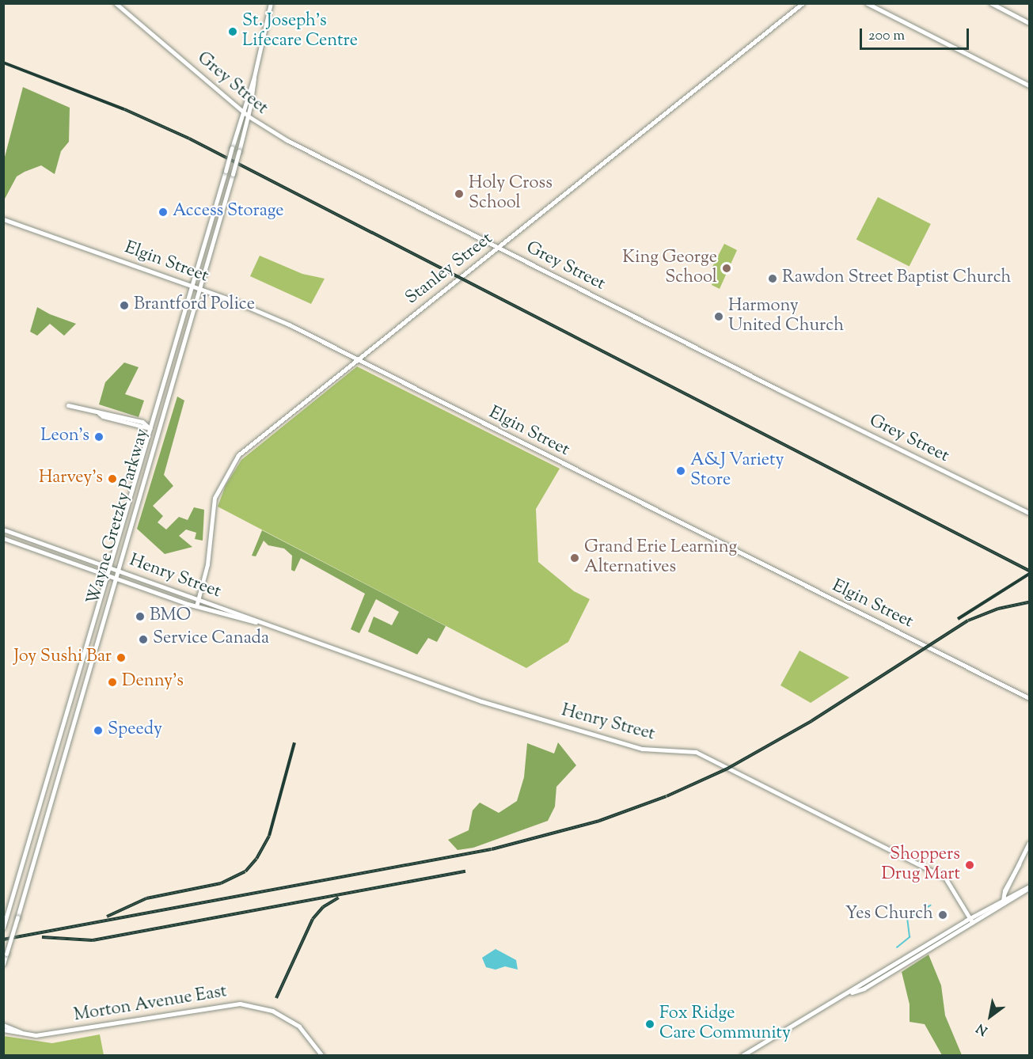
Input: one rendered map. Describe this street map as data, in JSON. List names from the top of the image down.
{
  "streets": {
    "main road": [
      "Grey Street",
      "Elgin Street",
      "Stanley Street",
      "Wayne Gretzky Parkway",
      "Henry Street",
      "Morton Avenue East"
    ]
  },
  "crossings": [
    ["Grey Street", "Stanley Street"],
    ["Grey Street", "Wayne Gretzky Parkway"],
    ["Elgin Street", "Stanley Street"],
    ["Elgin Street", "Wayne Gretzky Parkway"],
    ["Stanley Street", "Henry Street"],
    ["Wayne Gretzky Parkway", "Henry Street"]
  ],
  "places": [
    "St. Joseph's Lifecare Centre",
    "Holy Cross School",
    "Access Storage",
    "King George School",
    "Rawdon Street Baptist Church",
    "Brantford Police",
    "Harmony United Church",
    "Leon's",
    "A&J Variety Store",
    "Harvey's",
    "Grand Erie Learning Alternatives",
    "BMO",
    "Service Canada",
    "Joy Sushi Bar",
    "Denny's",
    "Speedy",
    "Shoppers Drug Mart",
    "Yes Church",
    "Fox Ridge Care Community"
  ],
  "scale_bar": "200 m",
  "north": "bottom left"
}
